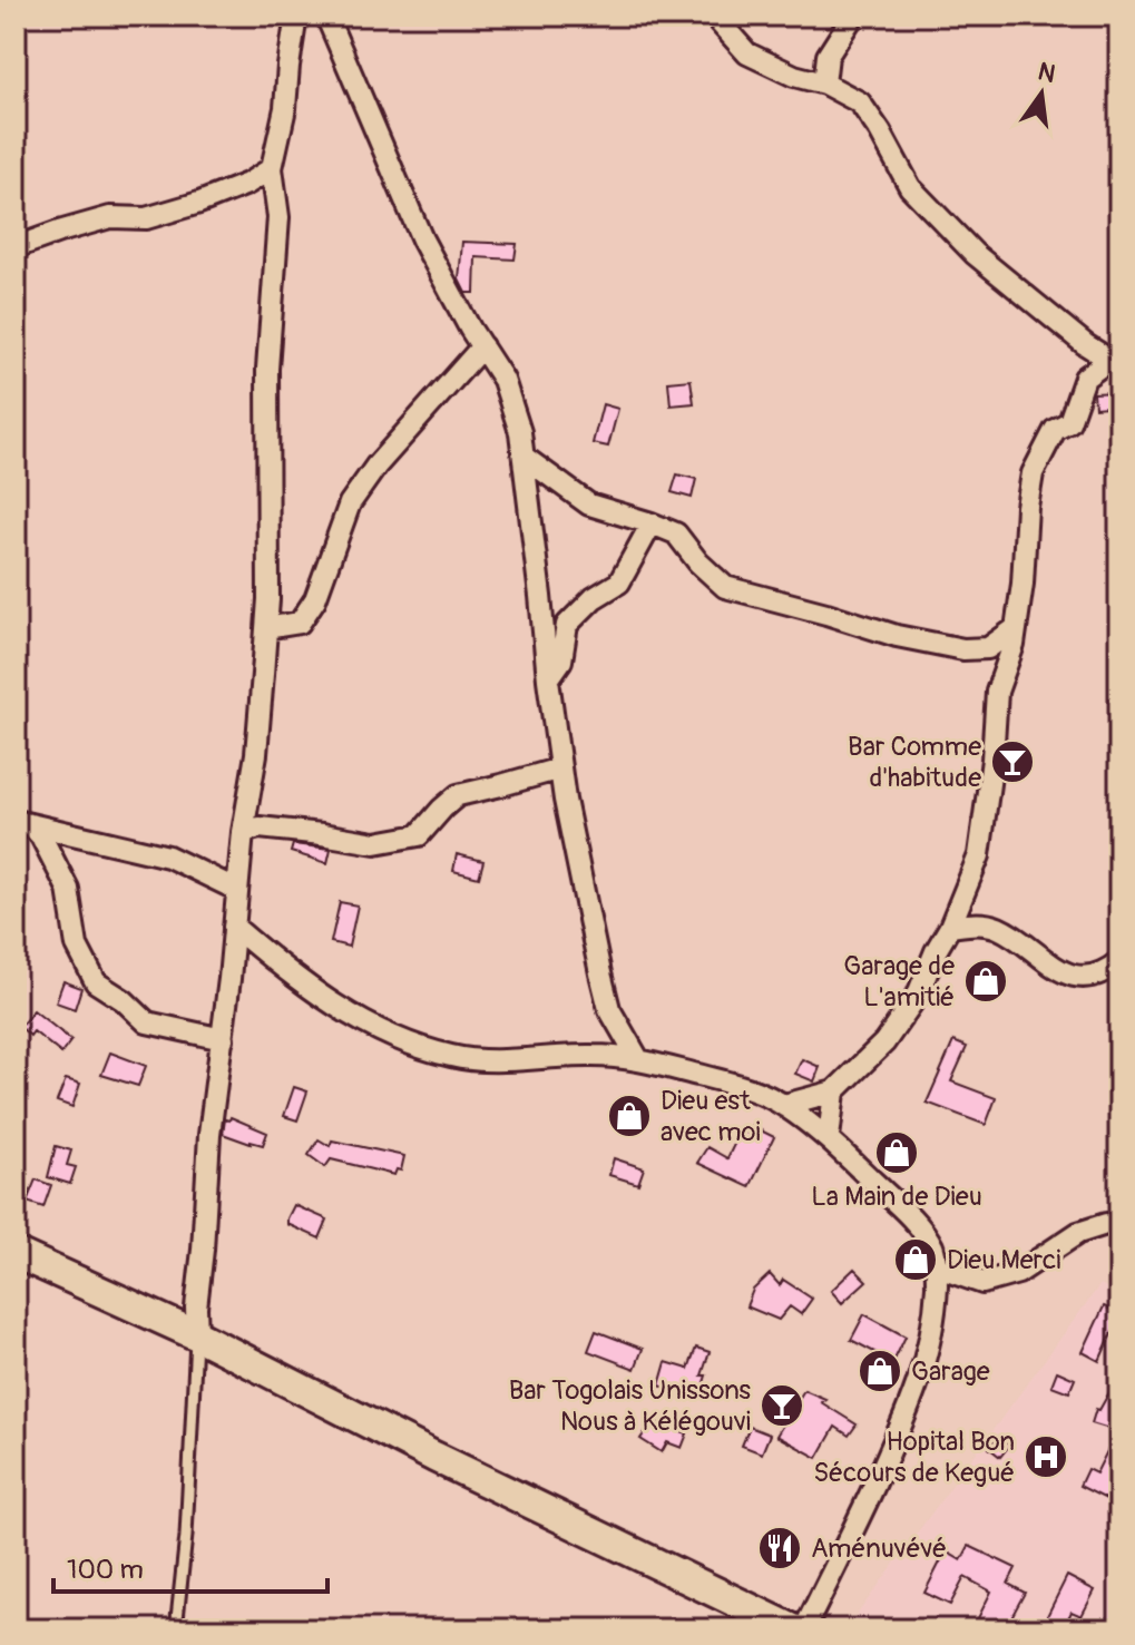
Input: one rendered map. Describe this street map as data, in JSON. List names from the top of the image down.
{
  "places": {
    "bar": ["Bar Comme d'habitude", "Bar Togolais Unissons Nous à Kélégouvi"],
    "shop": [
      "Garage de L'amitié",
      "Dieu est avec moi",
      "La Main de Dieu",
      "Dieu Merci",
      "Garage"
    ],
    "hospital": ["Hopital Bon Sécours de Kegué"],
    "restaurant": ["Aménuvévé"]
  },
  "scale_bar": "100 m",
  "north": "top"
}
